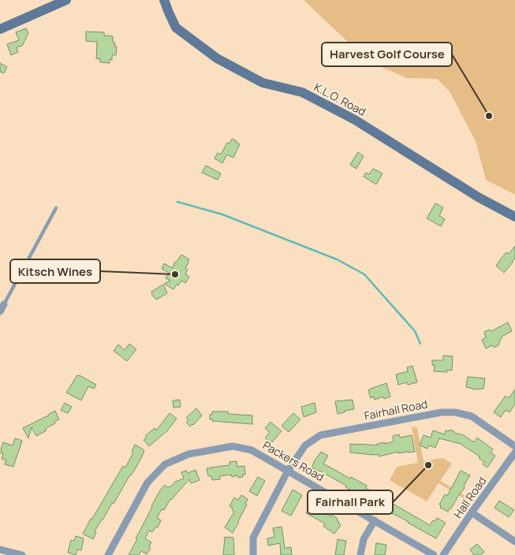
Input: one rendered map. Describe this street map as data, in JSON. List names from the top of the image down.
{
  "streets": {
    "main road": ["K.L.O. Road"],
    "street": ["Fairhall Road", "Packers Road", "Hall Road"]
  },
  "crossings": [
    ["Fairhall Road", "Packers Road"]
  ],
  "places": ["Harvest Golf Course", "Kitsch Wines", "Fairhall Park"]
}
